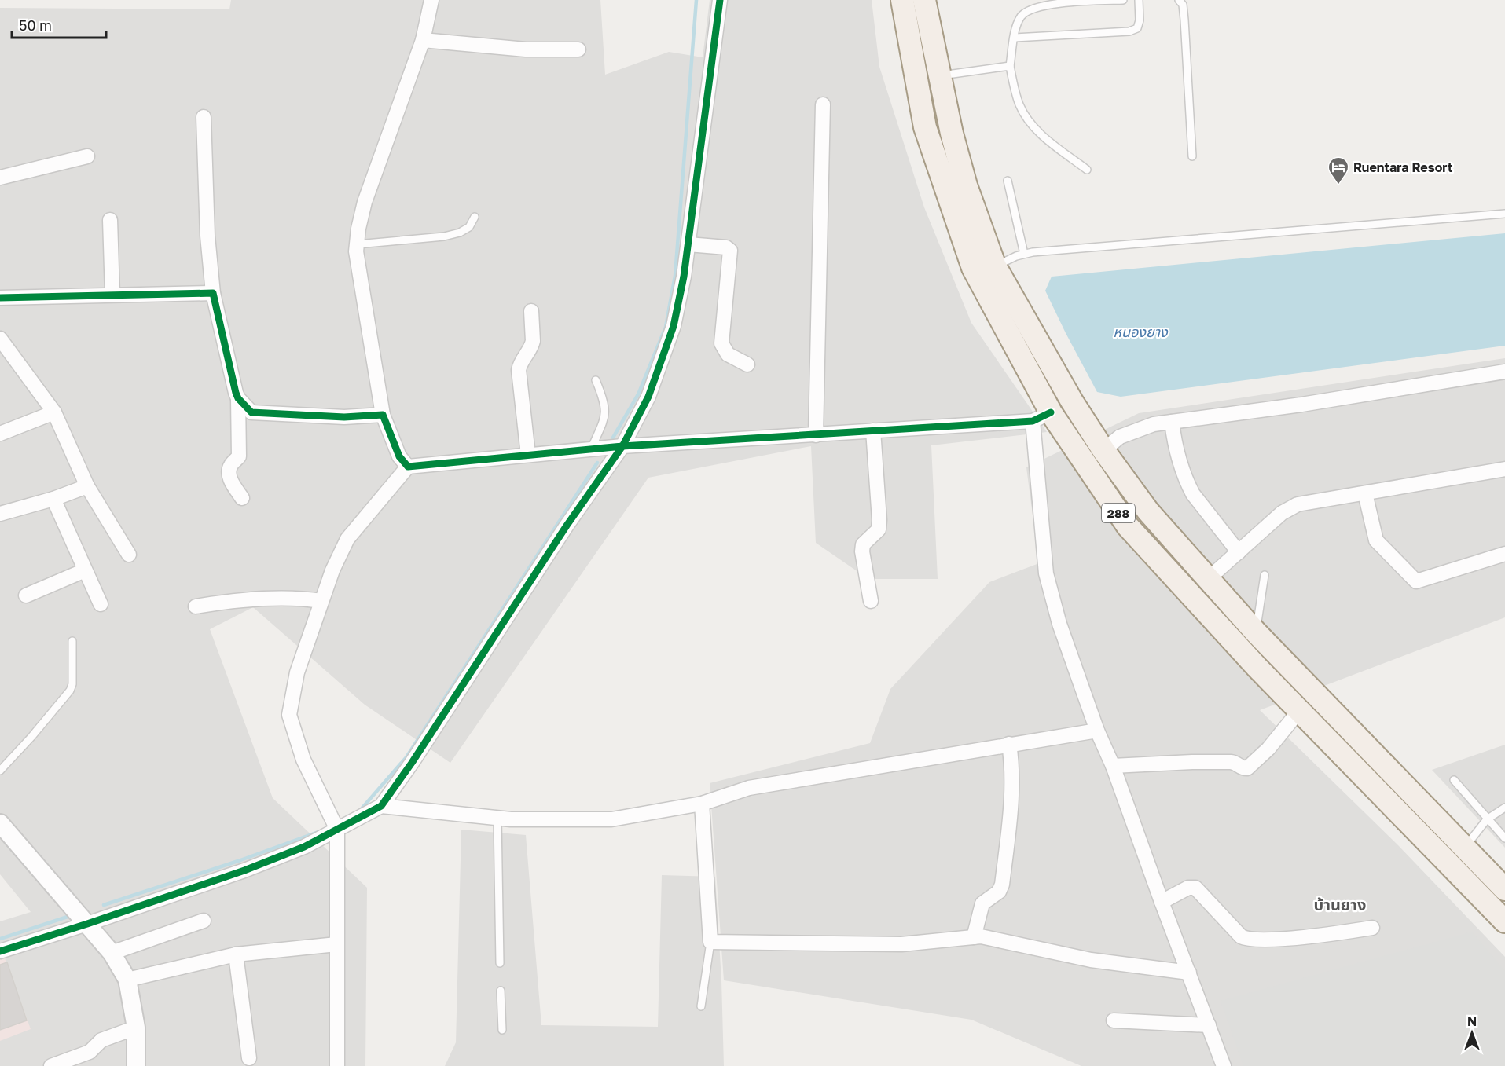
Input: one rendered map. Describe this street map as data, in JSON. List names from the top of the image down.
{
  "streets": {
    "main road": ["288"]
  },
  "districts": ["บ้านยาง"],
  "water": ["หนองยาง"],
  "places": {
    "hotel": ["Ruentara Resort"]
  },
  "scale_bar": "50 m",
  "north": "top"
}
